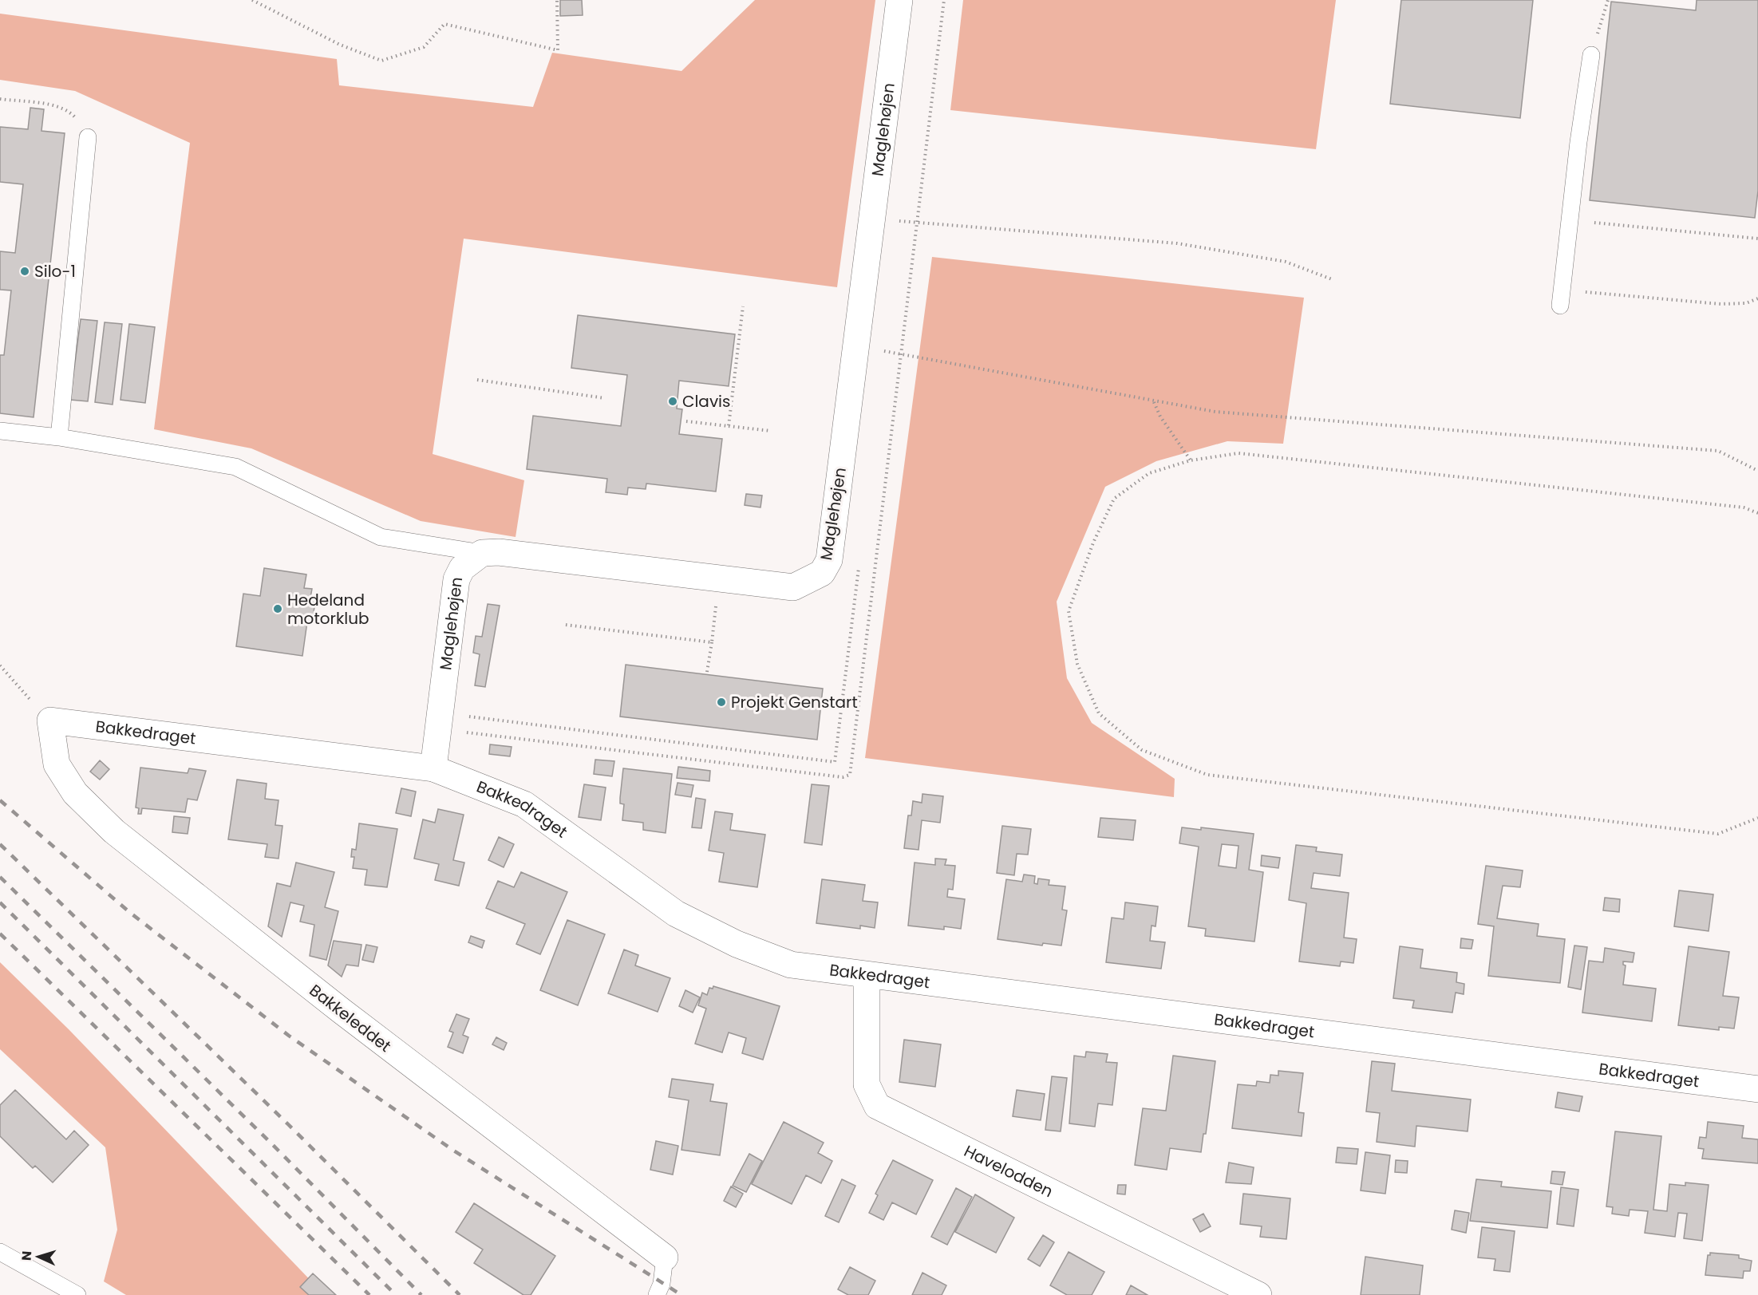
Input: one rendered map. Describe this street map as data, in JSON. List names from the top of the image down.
{
  "streets": {
    "street": [
      "Maglehøjen",
      "Bakkedraget",
      "Bakkeleddet",
      "Havelodden"
    ]
  },
  "crossings": [
    ["Maglehøjen", "Bakkedraget"],
    ["Bakkedraget", "Bakkeleddet"],
    ["Bakkedraget", "Havelodden"]
  ],
  "places": [
    "Silo-1",
    "Clavis",
    "Hedeland motorklub",
    "Projekt Genstart"
  ],
  "north": "left"
}
